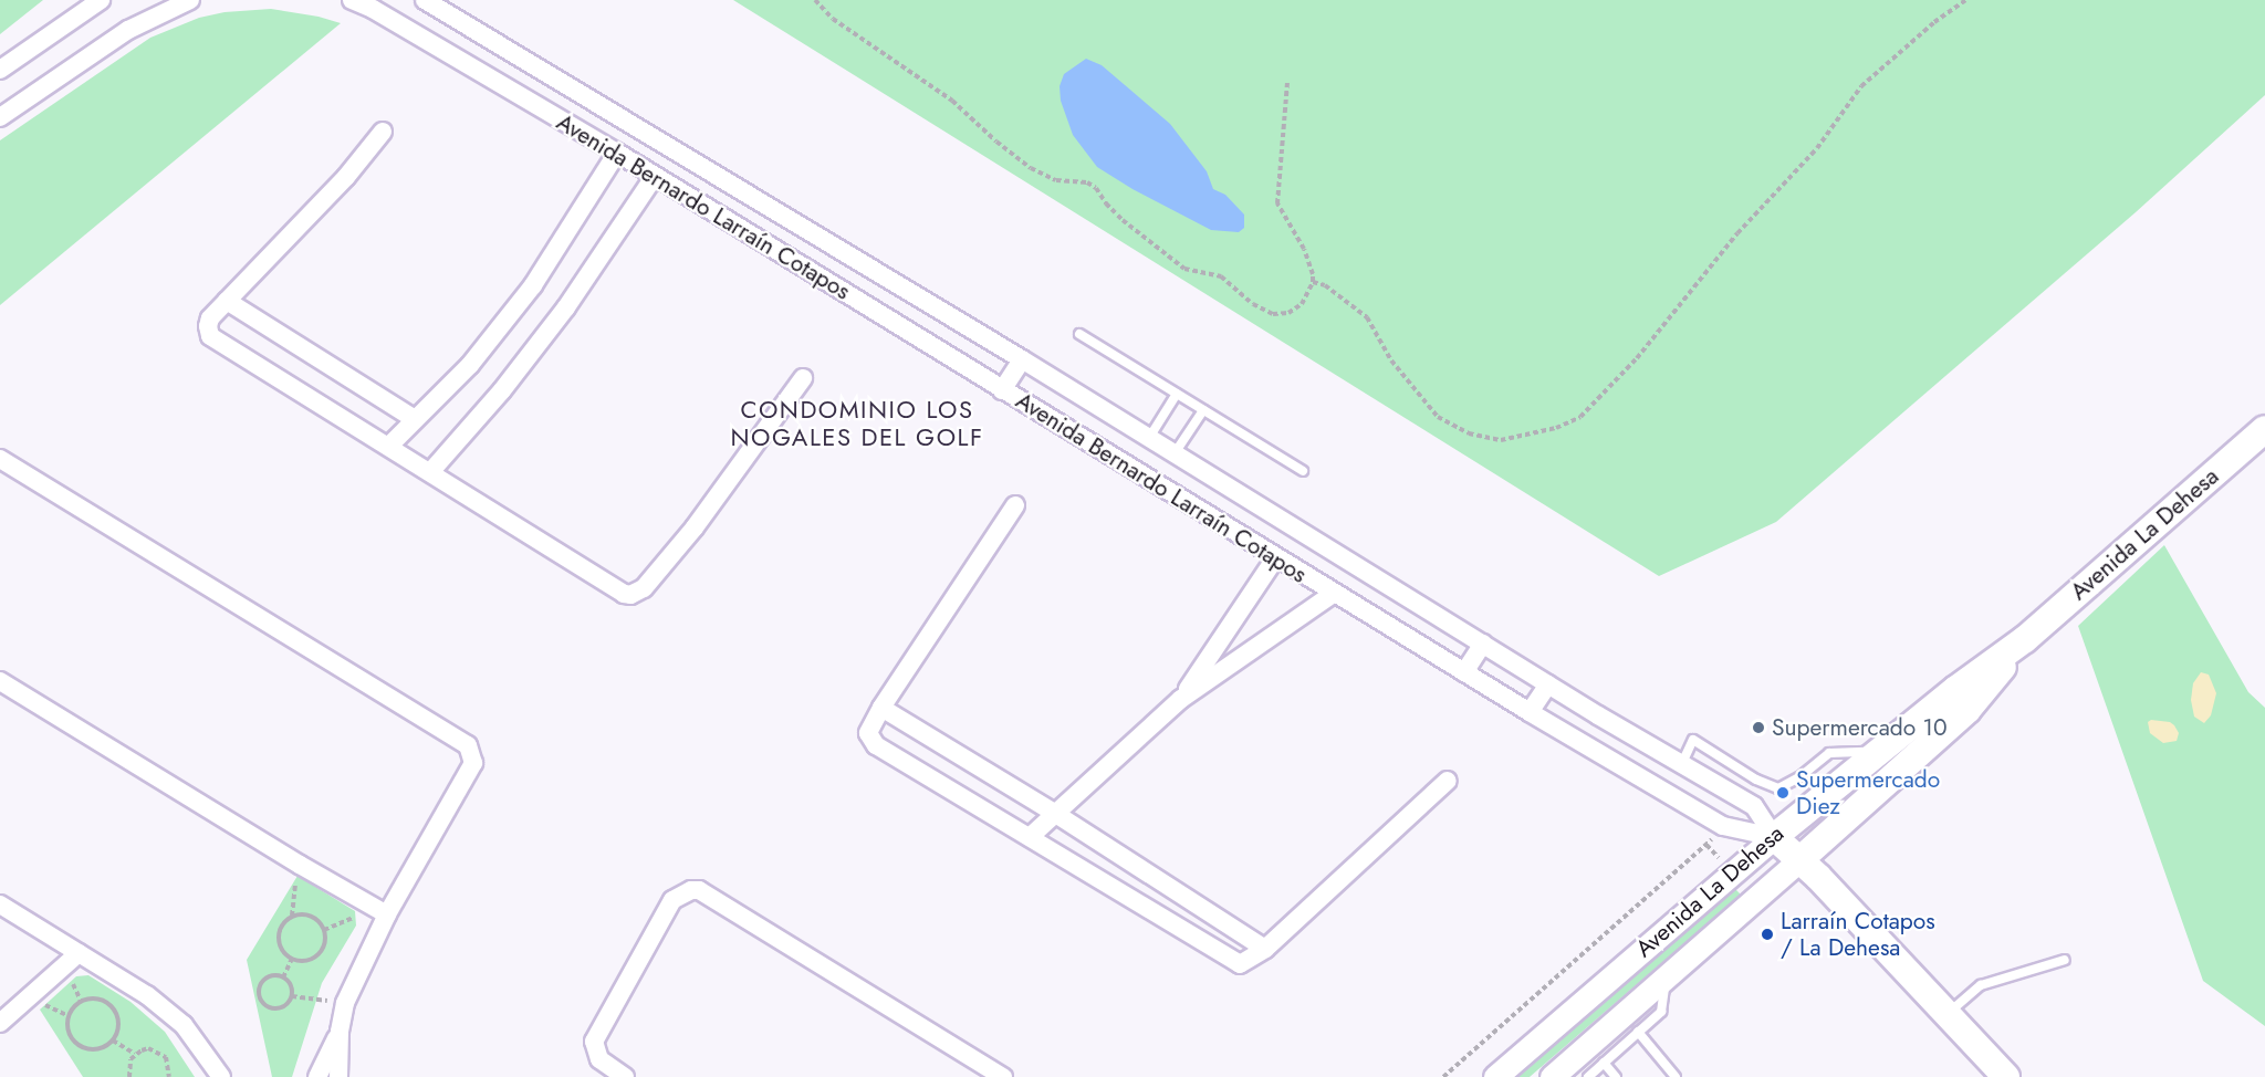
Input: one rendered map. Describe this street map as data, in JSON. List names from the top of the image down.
{
  "streets": {
    "main road": ["Avenida Bernardo Larraín Cotapos", "Avenida La Dehesa"]
  },
  "crossings": [
    ["Avenida Bernardo Larraín Cotapos", "Avenida La Dehesa"]
  ],
  "districts": ["CONDOMINIO LOS NOGALES DEL GOLF"],
  "places": ["Supermercado 10", "Supermercado Diez", "Larraín Cotapos / La Dehesa"]
}
